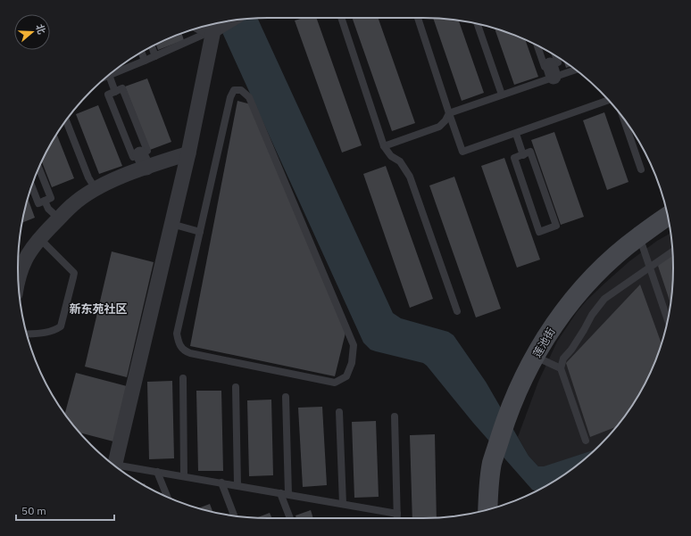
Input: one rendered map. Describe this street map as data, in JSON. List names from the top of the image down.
{
  "streets": {
    "main road": ["莲池街"]
  },
  "districts": ["新东苑社区"],
  "scale_bar": "50 m",
  "north": "right"
}
